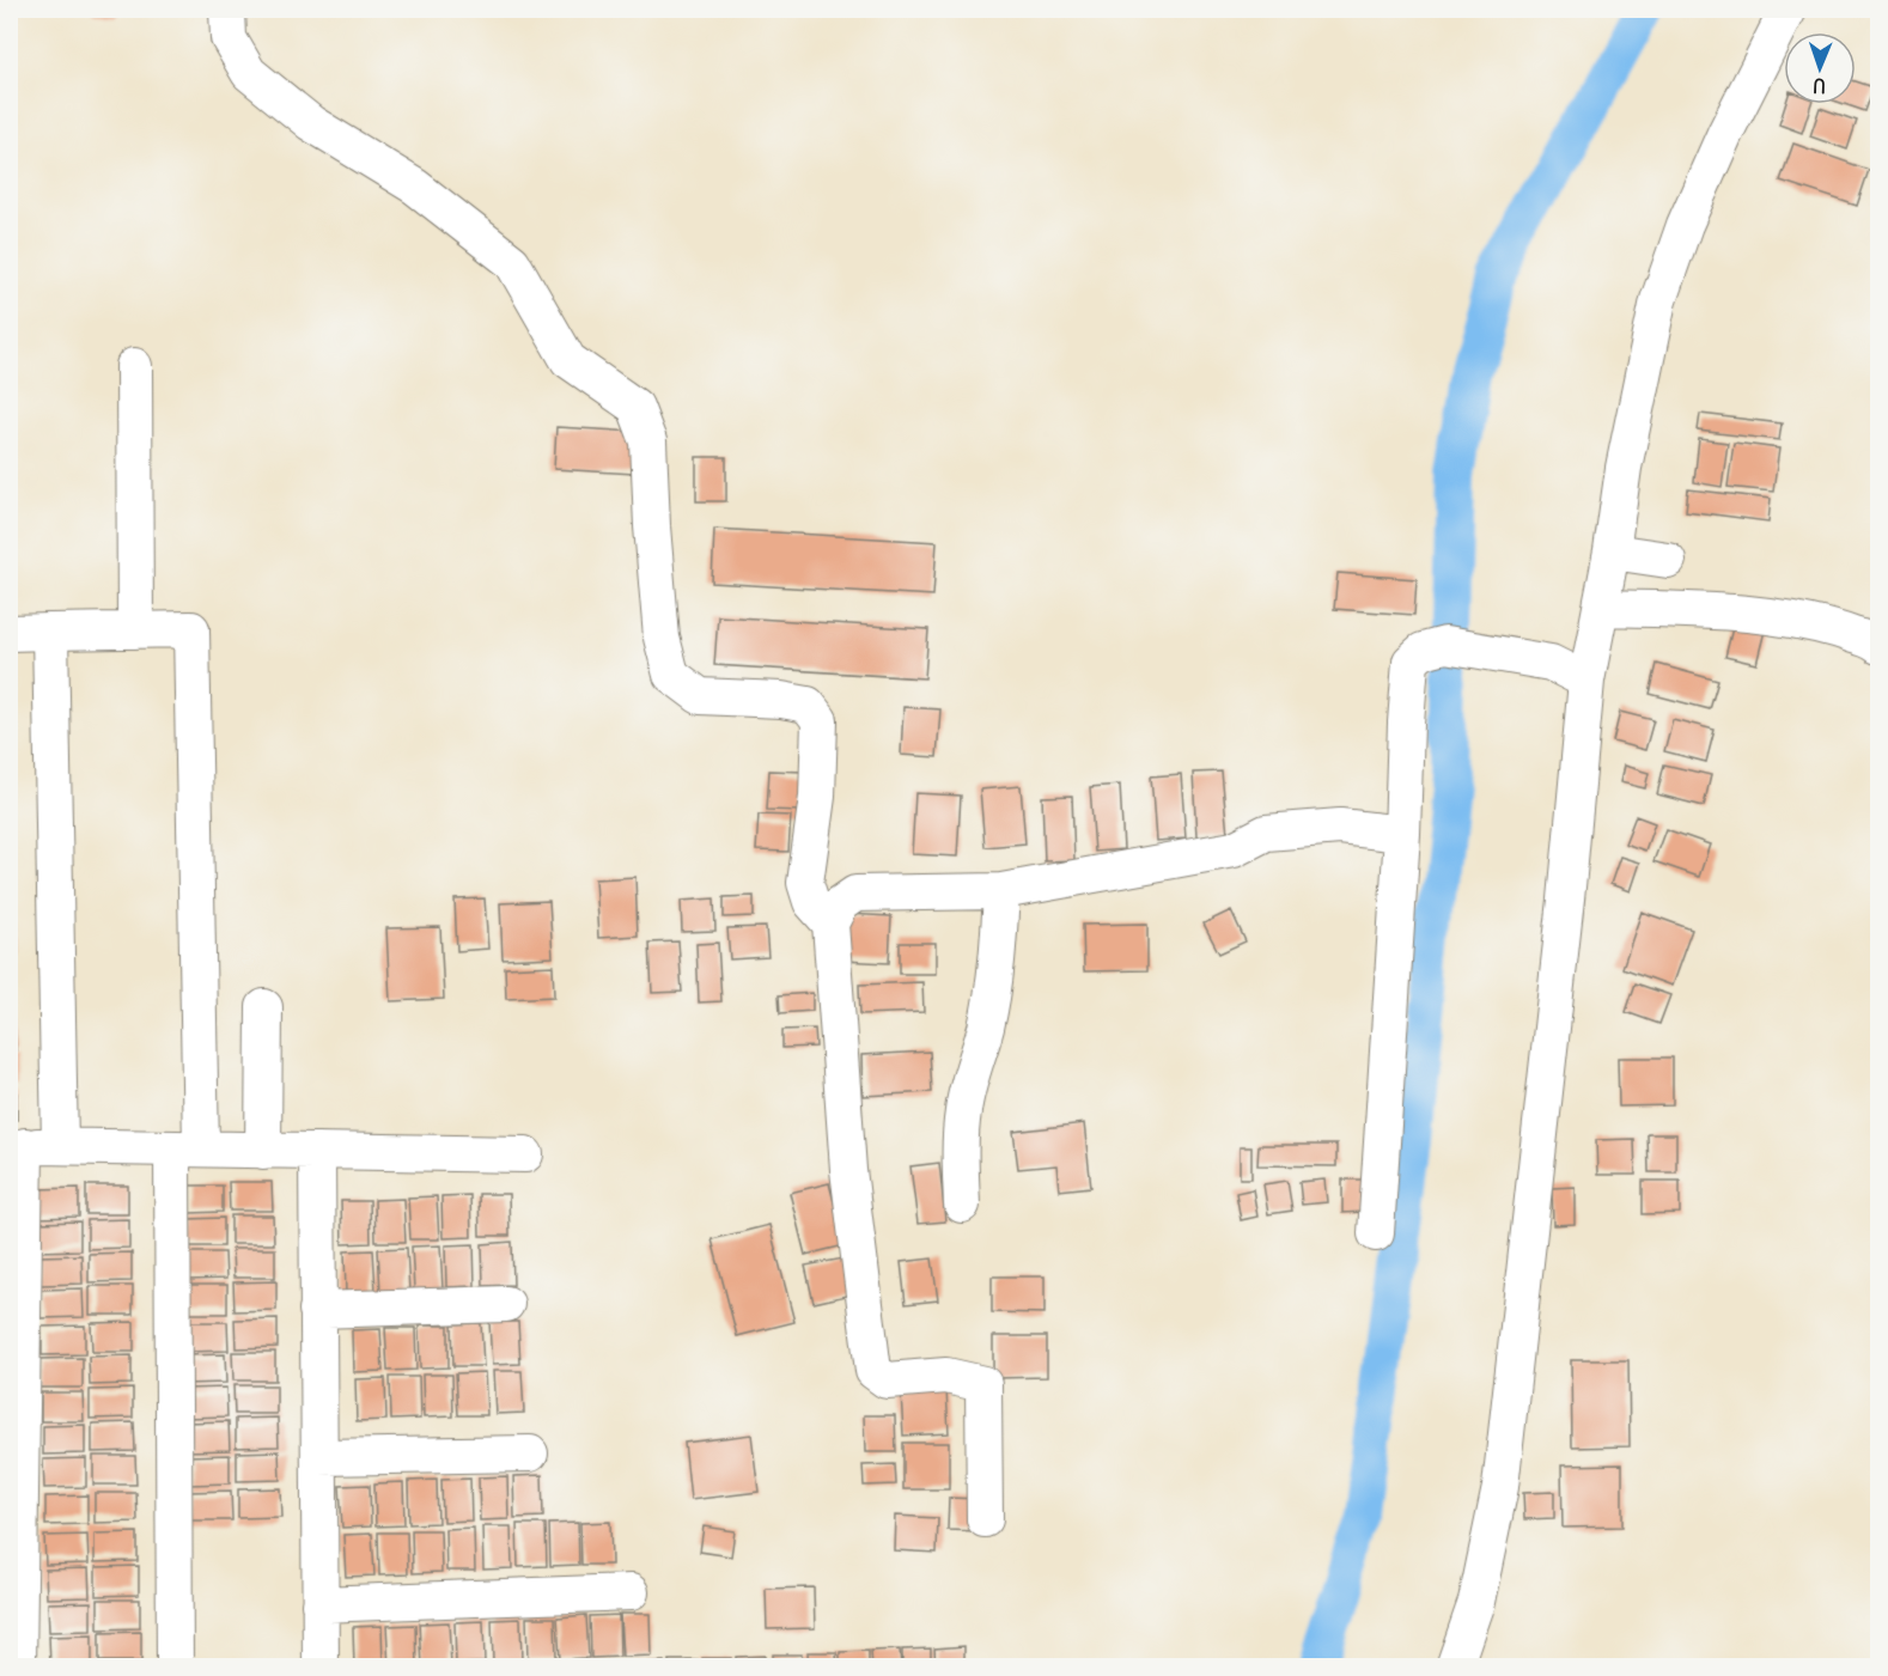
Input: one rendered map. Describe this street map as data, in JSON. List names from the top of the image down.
{
  "north": "bottom"
}
